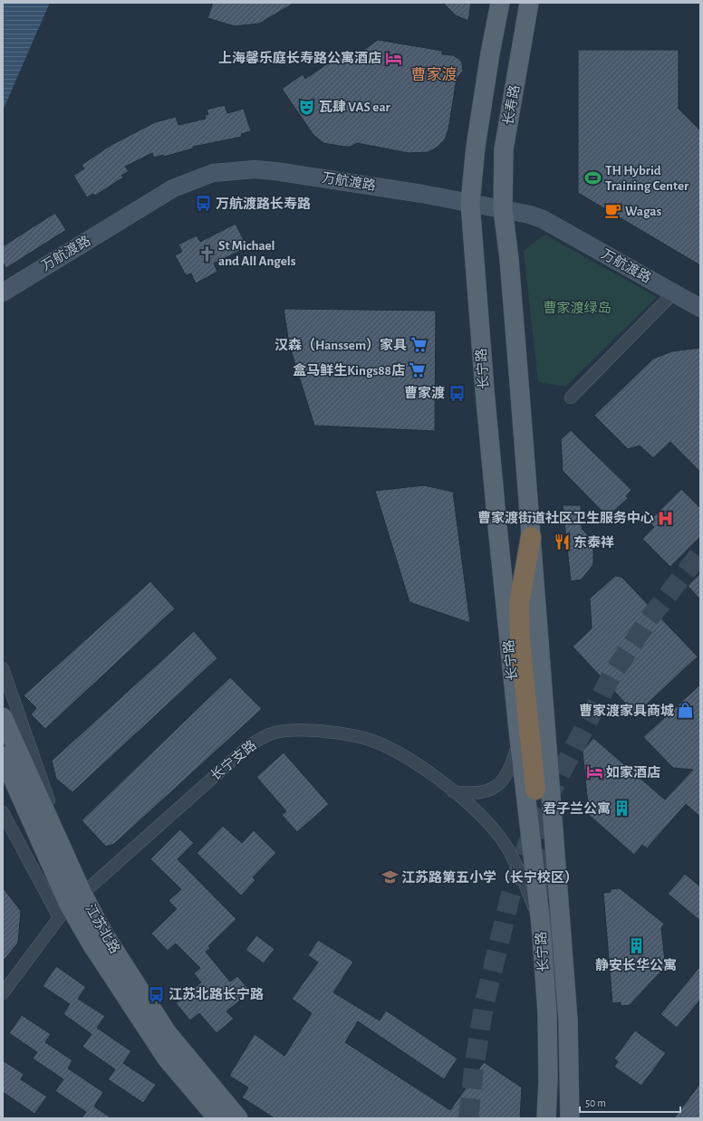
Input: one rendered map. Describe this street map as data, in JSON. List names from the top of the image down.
{
  "streets": {
    "main road": ["长寿路", "长宁路", "江苏北路"],
    "street": ["万航渡路", "长宁支路"]
  },
  "crossings": [
    ["长寿路", "万航渡路"],
    ["长寿路", "长宁路"],
    ["万航渡路", "长宁路"],
    ["长宁路", "长宁支路"],
    ["长宁支路", "江苏北路"]
  ],
  "districts": ["曹家渡"],
  "parks": ["曹家渡绿岛"],
  "places": {
    "hotel": ["上海馨乐庭长寿路公寓酒店", "如家酒店"],
    "theatre": ["瓦肆 VAS ear"],
    "sports": ["TH Hybrid Training Center"],
    "bus stop": ["万航渡路长寿路", "曹家渡", "江苏北路长宁路"],
    "cafe": ["Wagas"],
    "church": ["St Michael and All Angels"],
    "supermarket": ["汉森（Hanssem）家具", "盒马鲜生Kings88店"],
    "hospital": ["曹家渡街道社区卫生服务中心"],
    "restaurant": ["东泰祥"],
    "shop": ["曹家渡家具商城"],
    "building": ["君子兰公寓", "静安长华公寓"],
    "school or university": ["江苏路第五小学（长宁校区）"]
  },
  "scale_bar": "50 m"
}
